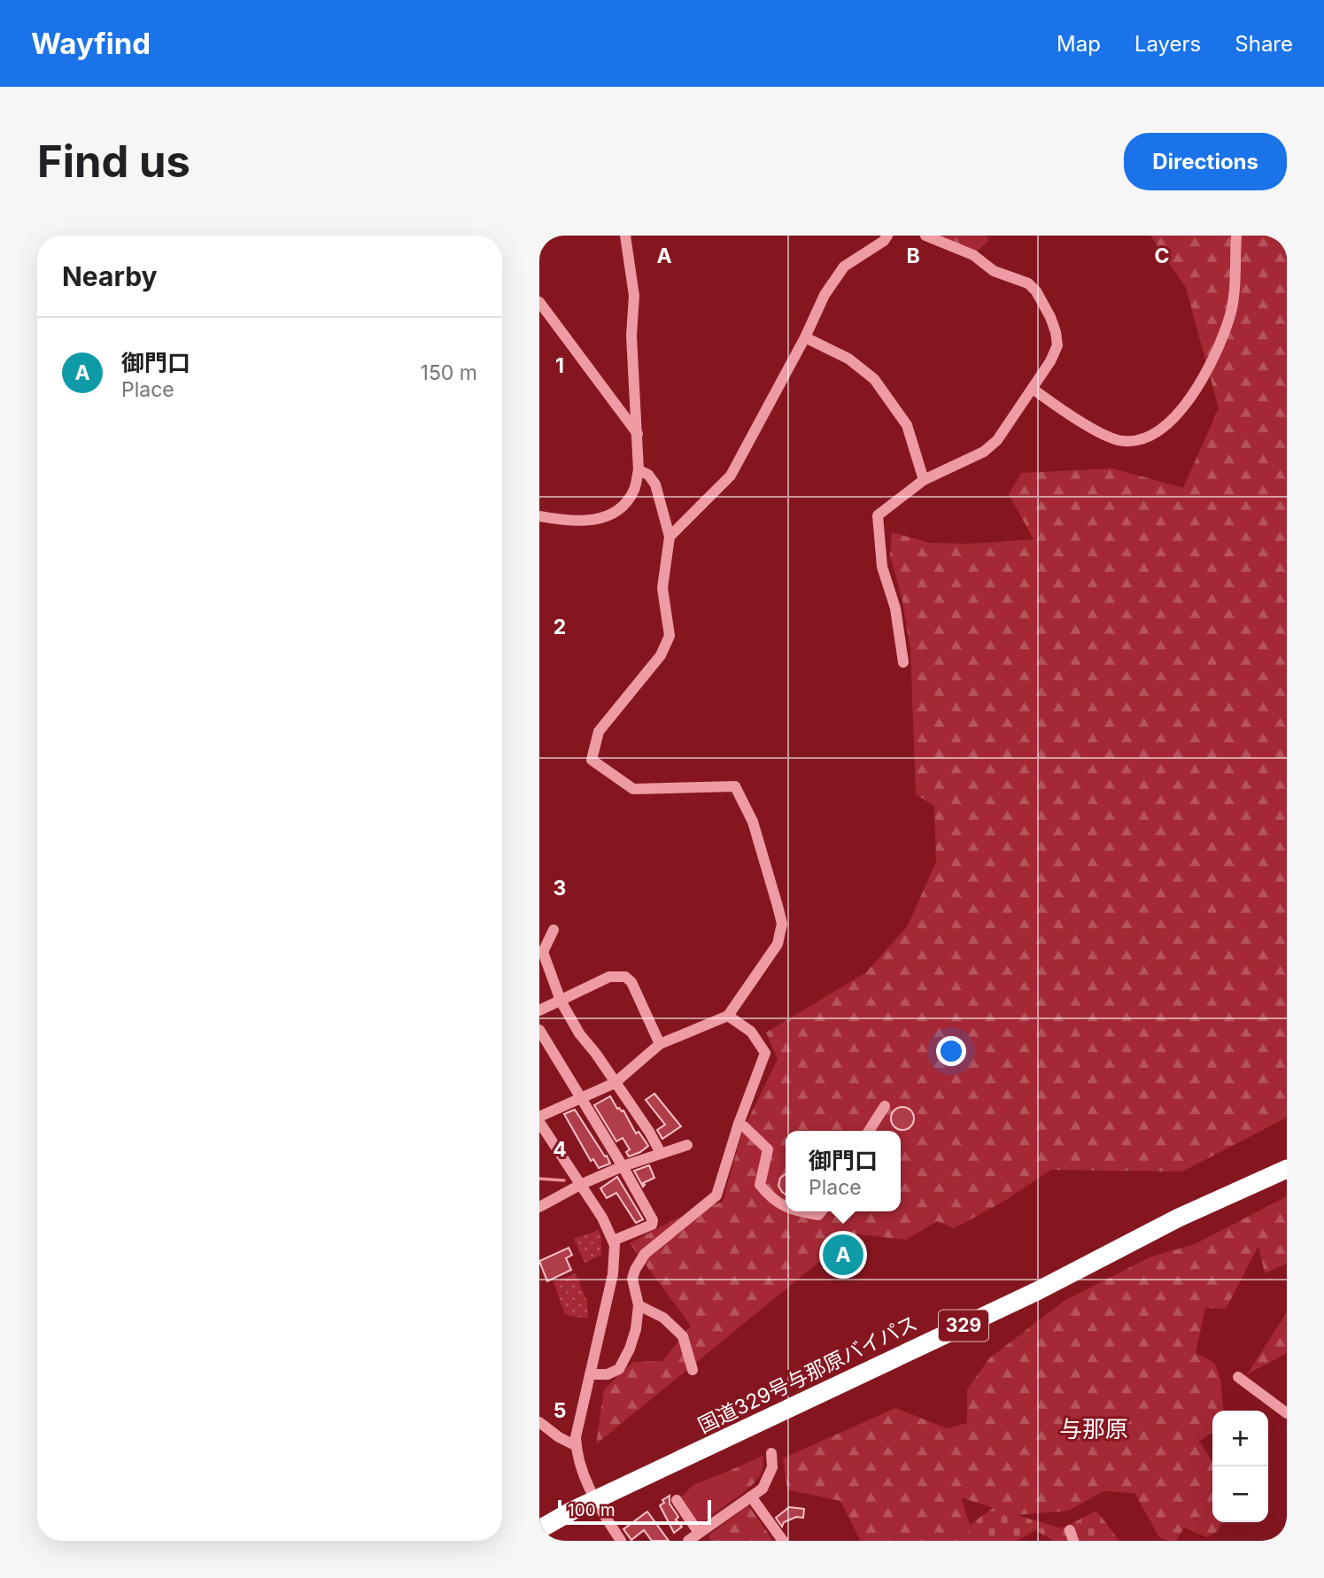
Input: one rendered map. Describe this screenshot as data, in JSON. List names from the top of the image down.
{
  "streets": {
    "highway": ["329", "国道329号与那原バイパス"]
  },
  "districts": ["与那原"],
  "scale_bar": "100 m",
  "page": {
    "header": "Wayfind",
    "nav": ["Map", "Layers", "Share"],
    "buttons": "Directions",
    "title": "Find us",
    "heading": "Nearby",
    "list": [
      {
        "mark": "A",
        "name": "御門口",
        "note": "Place",
        "value": "150 m"
      }
    ],
    "popup": ["御門口", "Place"],
    "pins": "A",
    "map_buttons": ["+", "−"],
    "scale": "100 m"
  },
  "grid": {
    "columns": ["A", "B", "C"],
    "rows": [
      "1",
      "2",
      "3",
      "4",
      "5"
    ]
  }
}
